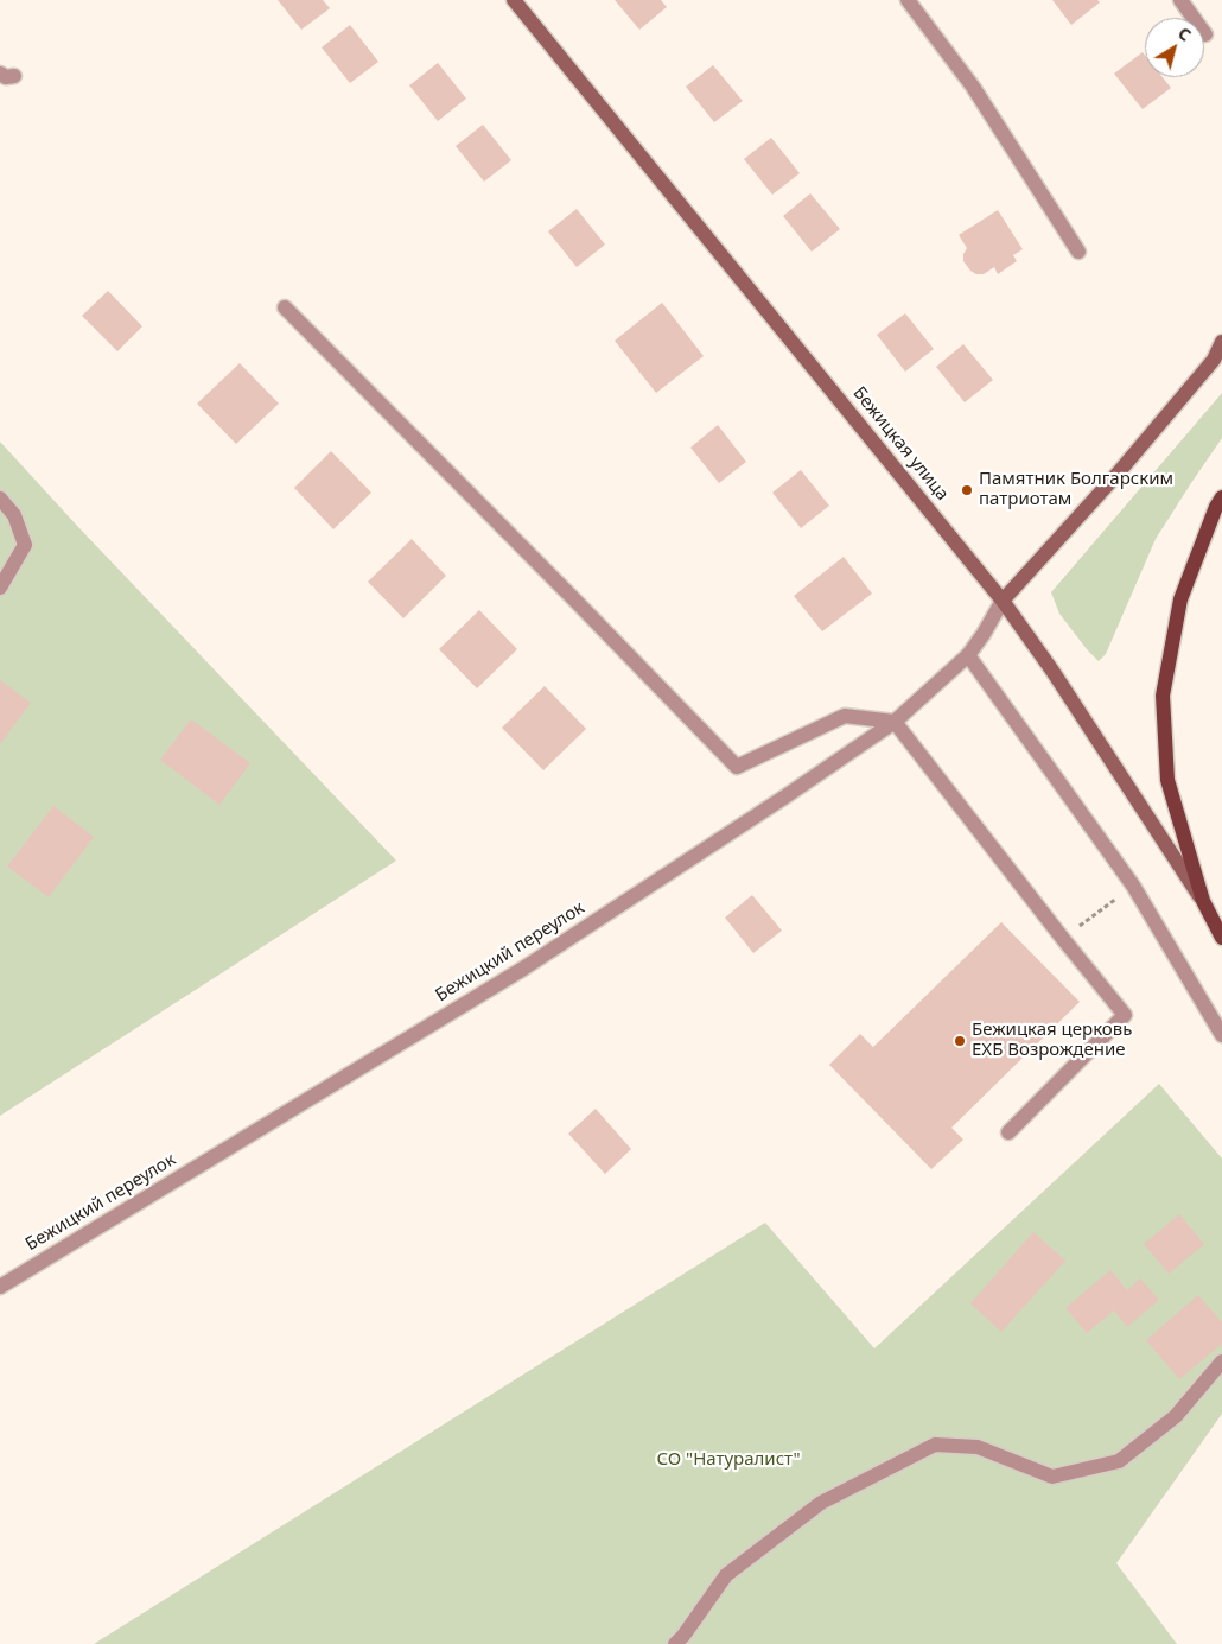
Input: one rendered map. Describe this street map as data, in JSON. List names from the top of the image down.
{
  "streets": {
    "main road": ["Бежицкая улица"],
    "street": ["Бежицкий переулок"]
  },
  "crossings": [
    ["Бежицкая улица", "Бежицкий переулок"]
  ],
  "parks": ["СО \"Натуралист\""],
  "places": ["Памятник Болгарским патриотам", "Бежицкая церковь ЕХБ Возрождение"],
  "north": "top right"
}
